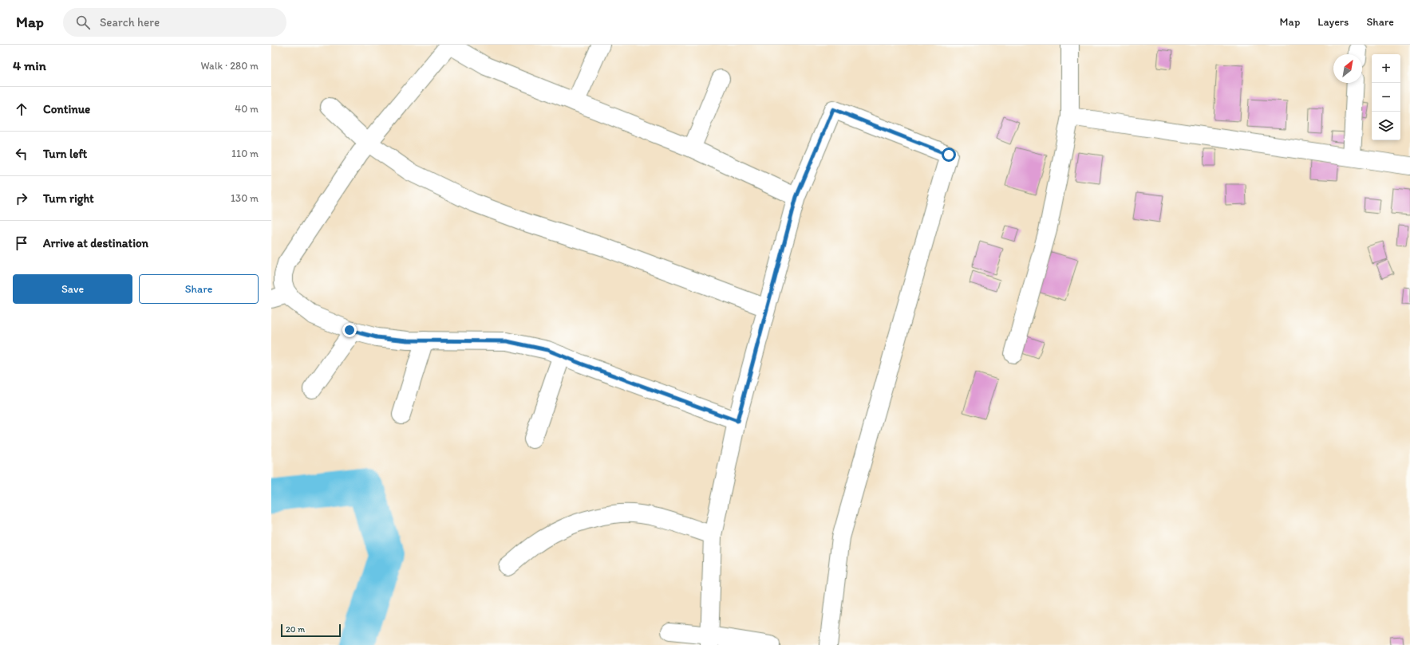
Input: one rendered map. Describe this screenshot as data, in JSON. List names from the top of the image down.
{
  "scale_bar": "20 m",
  "north": "top right",
  "page": {
    "header": "Map",
    "search": "Search here",
    "nav": ["Map", "Layers", "Share"],
    "heading": ["4 min", "Walk · 280 m"],
    "map_buttons": ["+", "−"],
    "list": [
      ["Continue", "40 m"],
      ["Turn left", "110 m"],
      ["Turn right", "130 m"],
      "Arrive at destination"
    ],
    "buttons": ["Save", "Share"],
    "scale": "20 m"
  }
}
